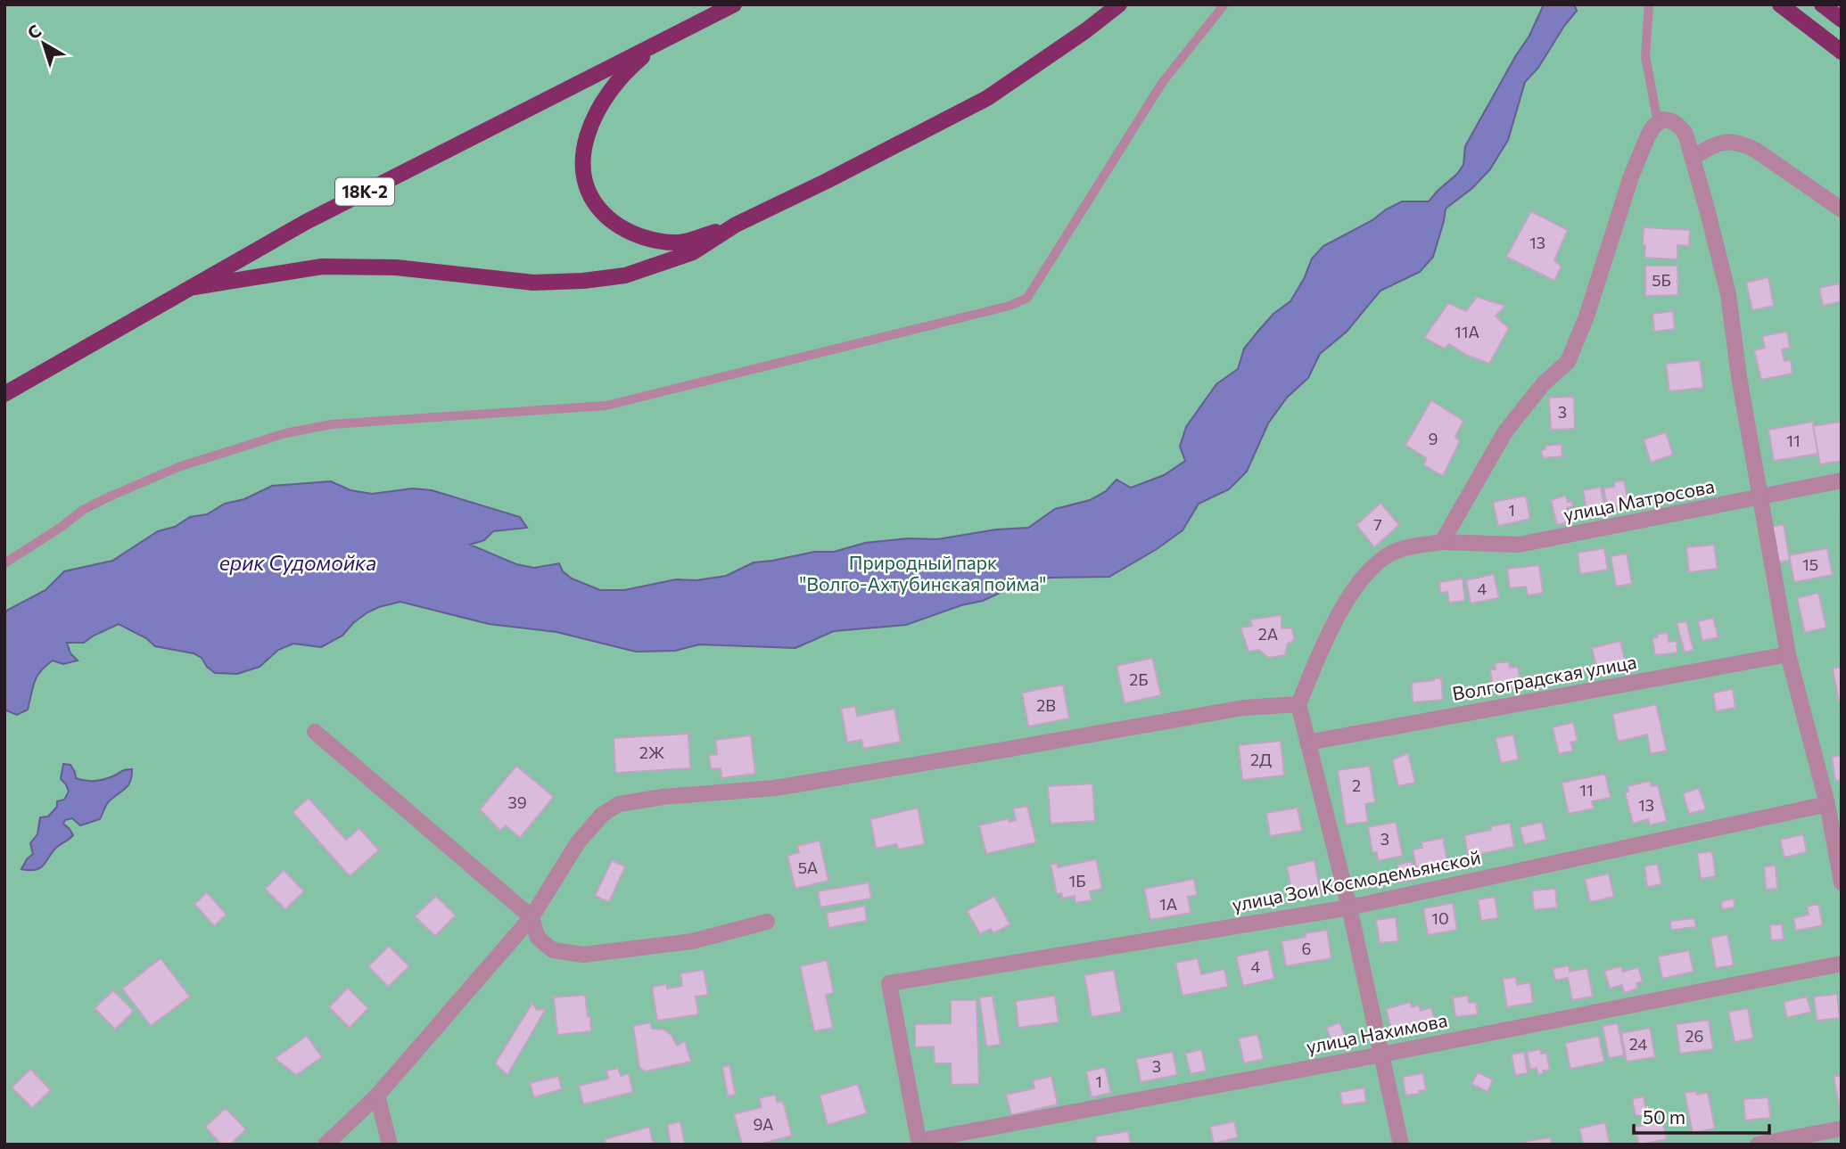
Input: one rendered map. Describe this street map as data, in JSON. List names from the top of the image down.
{
  "streets": {
    "main road": ["18К-2"],
    "street": [
      "улица Матросова",
      "Волгоградская улица",
      "улица Зои Космодемьянской",
      "улица Нахимова"
    ]
  },
  "crossings": [
    ["улица Зои Космодемьянской", "улица Нахимова"]
  ],
  "water": ["ерик Судомойка"],
  "parks": ["Природный парк \"Волго-Ахтубинская пойма\""],
  "house_numbers": [
    "13",
    "5Б",
    "11А",
    "3",
    "9",
    "11",
    "1",
    "7",
    "15",
    "4",
    "2А",
    "2Б",
    "2В",
    "2Ж",
    "2Д",
    "2",
    "11",
    "39",
    "13",
    "3",
    "5А",
    "1Б",
    "1А",
    "10",
    "6",
    "4",
    "26",
    "24",
    "3",
    "1",
    "9А"
  ],
  "scale_bar": "50 m",
  "north": "top left"
}
